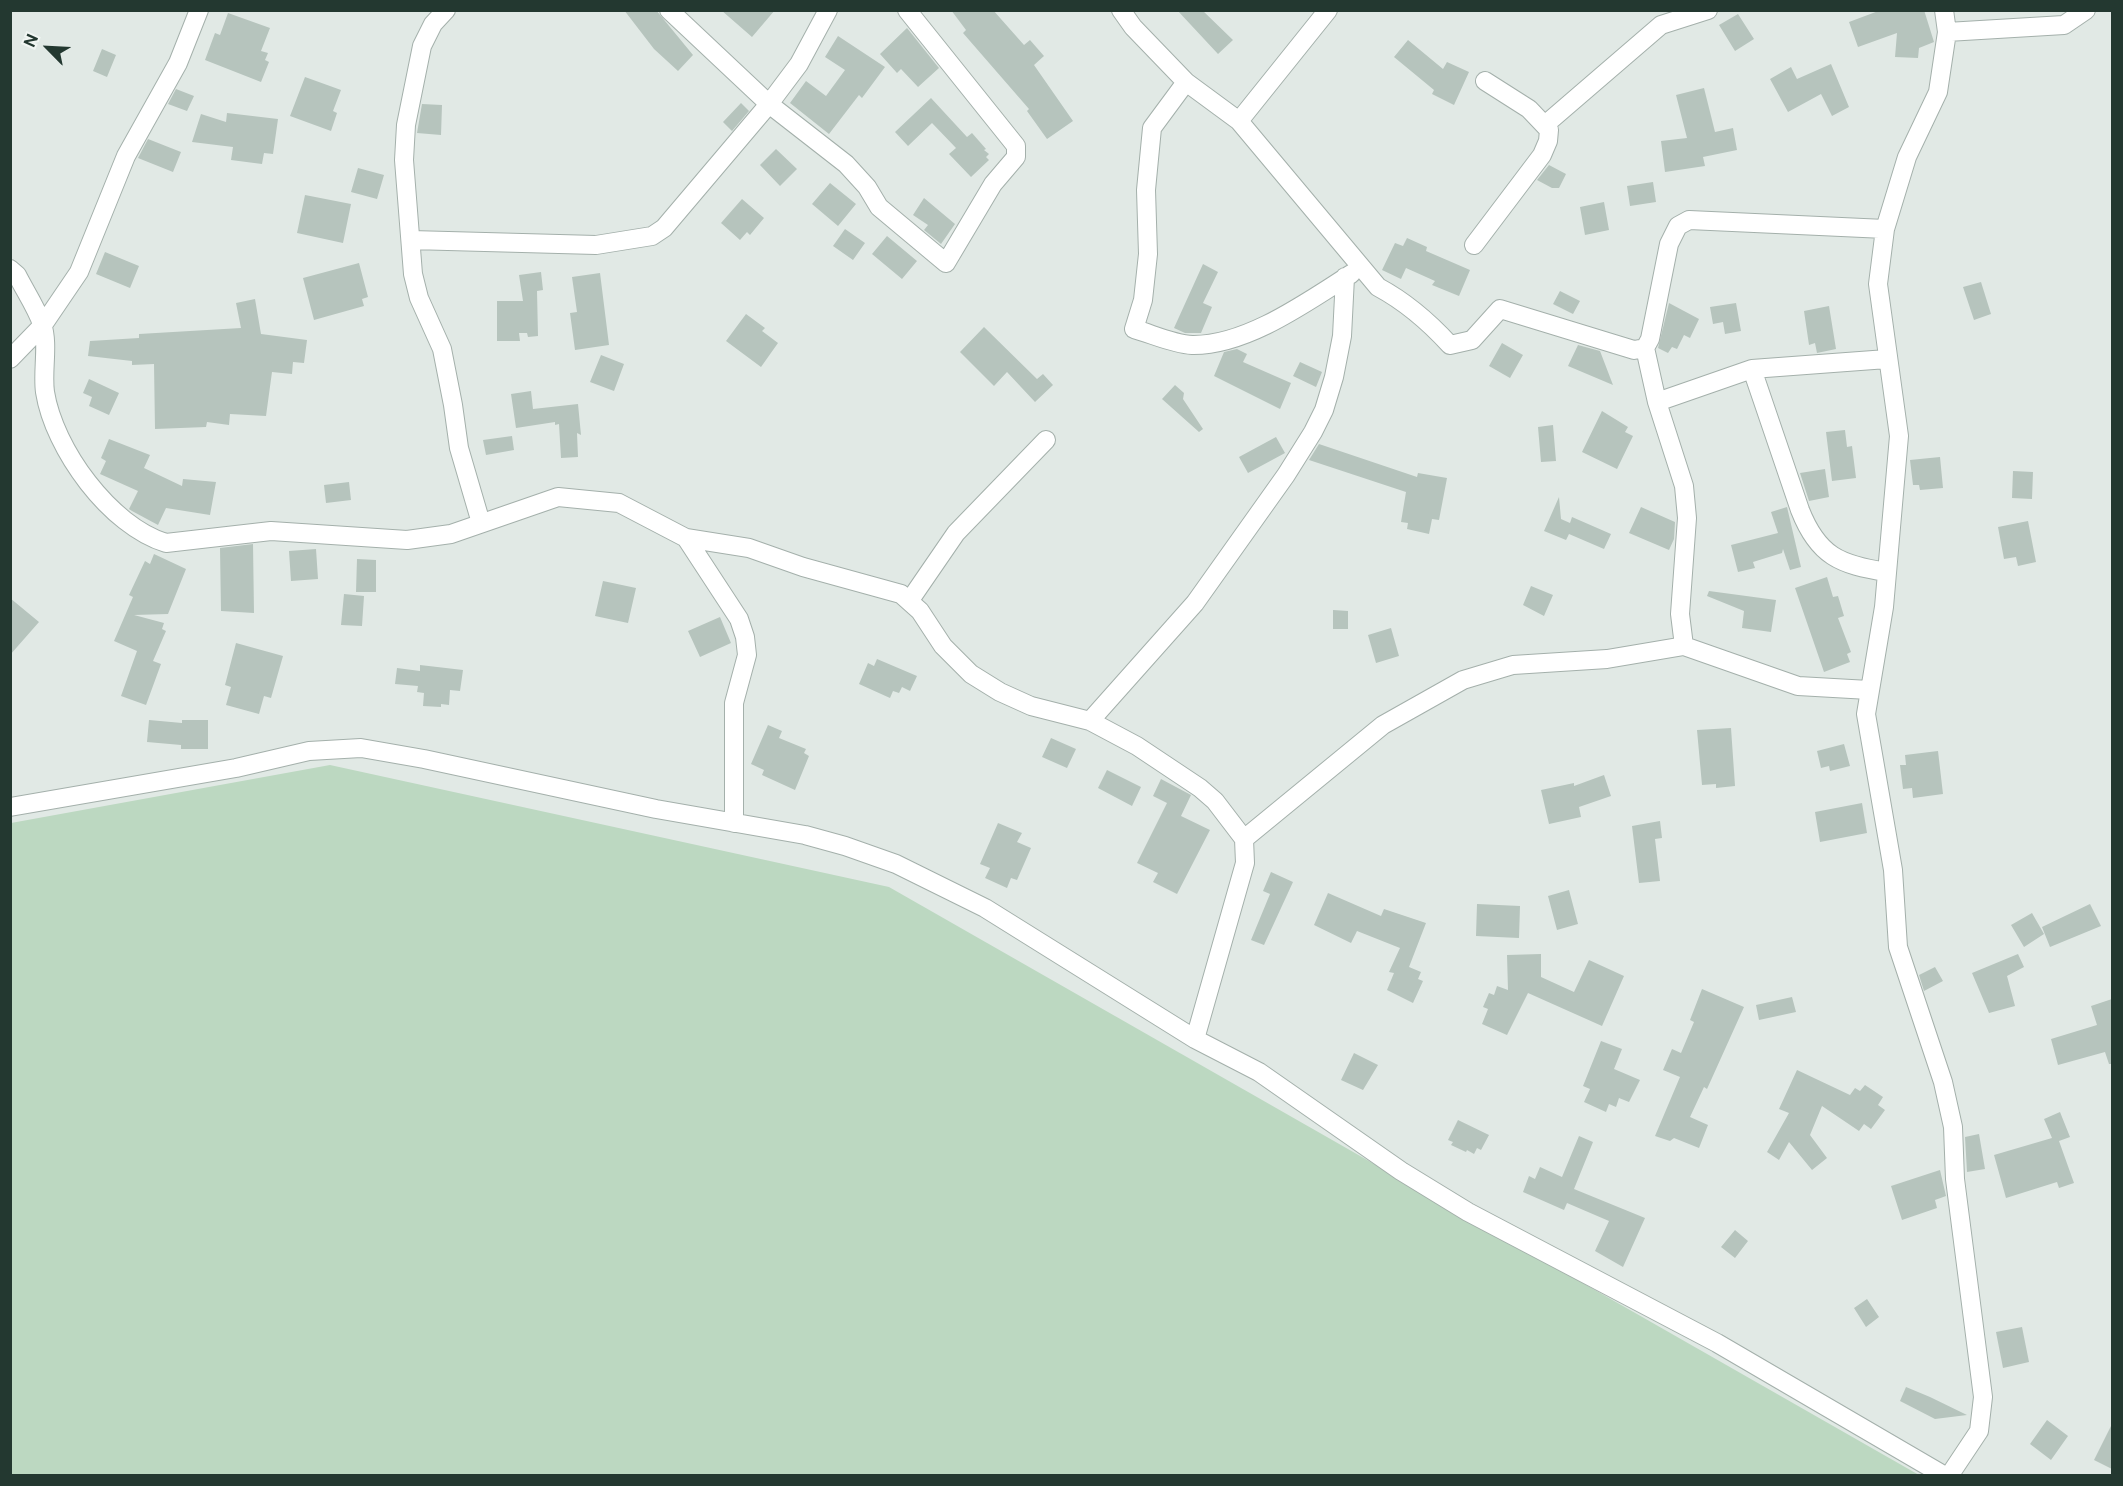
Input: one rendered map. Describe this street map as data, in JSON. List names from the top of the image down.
{
  "north": "top left"
}
